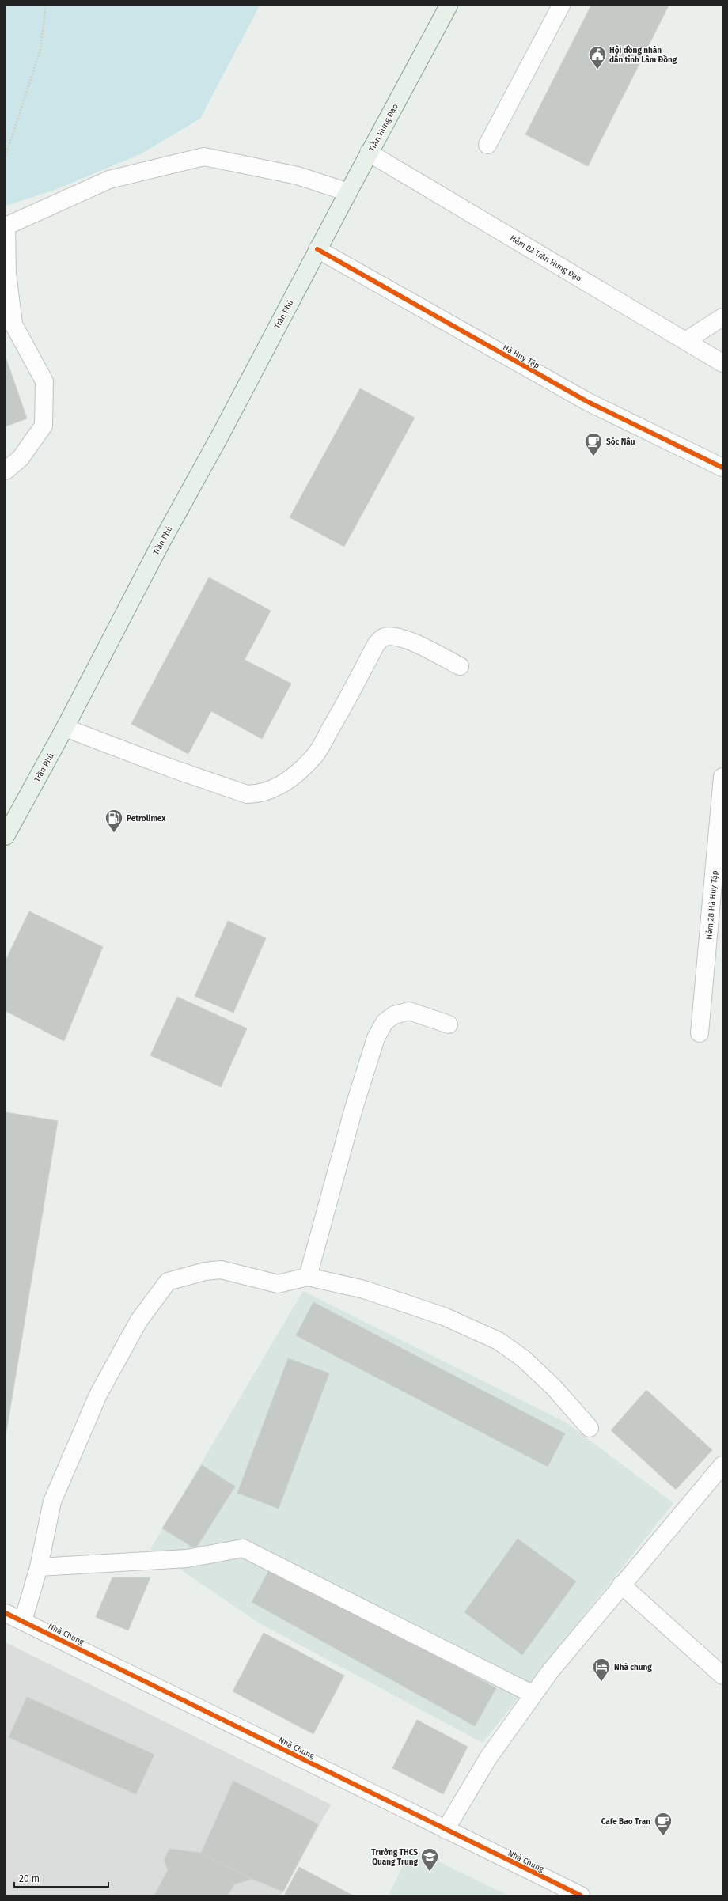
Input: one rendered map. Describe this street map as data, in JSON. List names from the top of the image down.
{
  "streets": {
    "main road": ["Trần Hưng Đạo", "Trần Phú"],
    "street": [
      "Hẻm 02 Trần Hưng Đạo",
      "Hà Huy Tập",
      "Hẻm 28 Hà Huy Tập",
      "Nhà Chung"
    ]
  },
  "crossings": [
    ["Trần Hưng Đạo", "Hẻm 02 Trần Hưng Đạo"],
    ["Trần Hưng Đạo", "Trần Phú"],
    ["Trần Hưng Đạo", "Hà Huy Tập"],
    ["Trần Phú", "Hà Huy Tập"]
  ],
  "places": {
    "public building": ["Hội đồng nhân dân tỉnh Lâm Đồng"],
    "cafe": ["Sóc Nâu", "Cafe Bao Tran"],
    "fuel station": ["Petrolimex"],
    "hotel": ["Nhà chung"],
    "school or university": ["Trường THCS Quang Trung"]
  },
  "scale_bar": "20 m"
}
